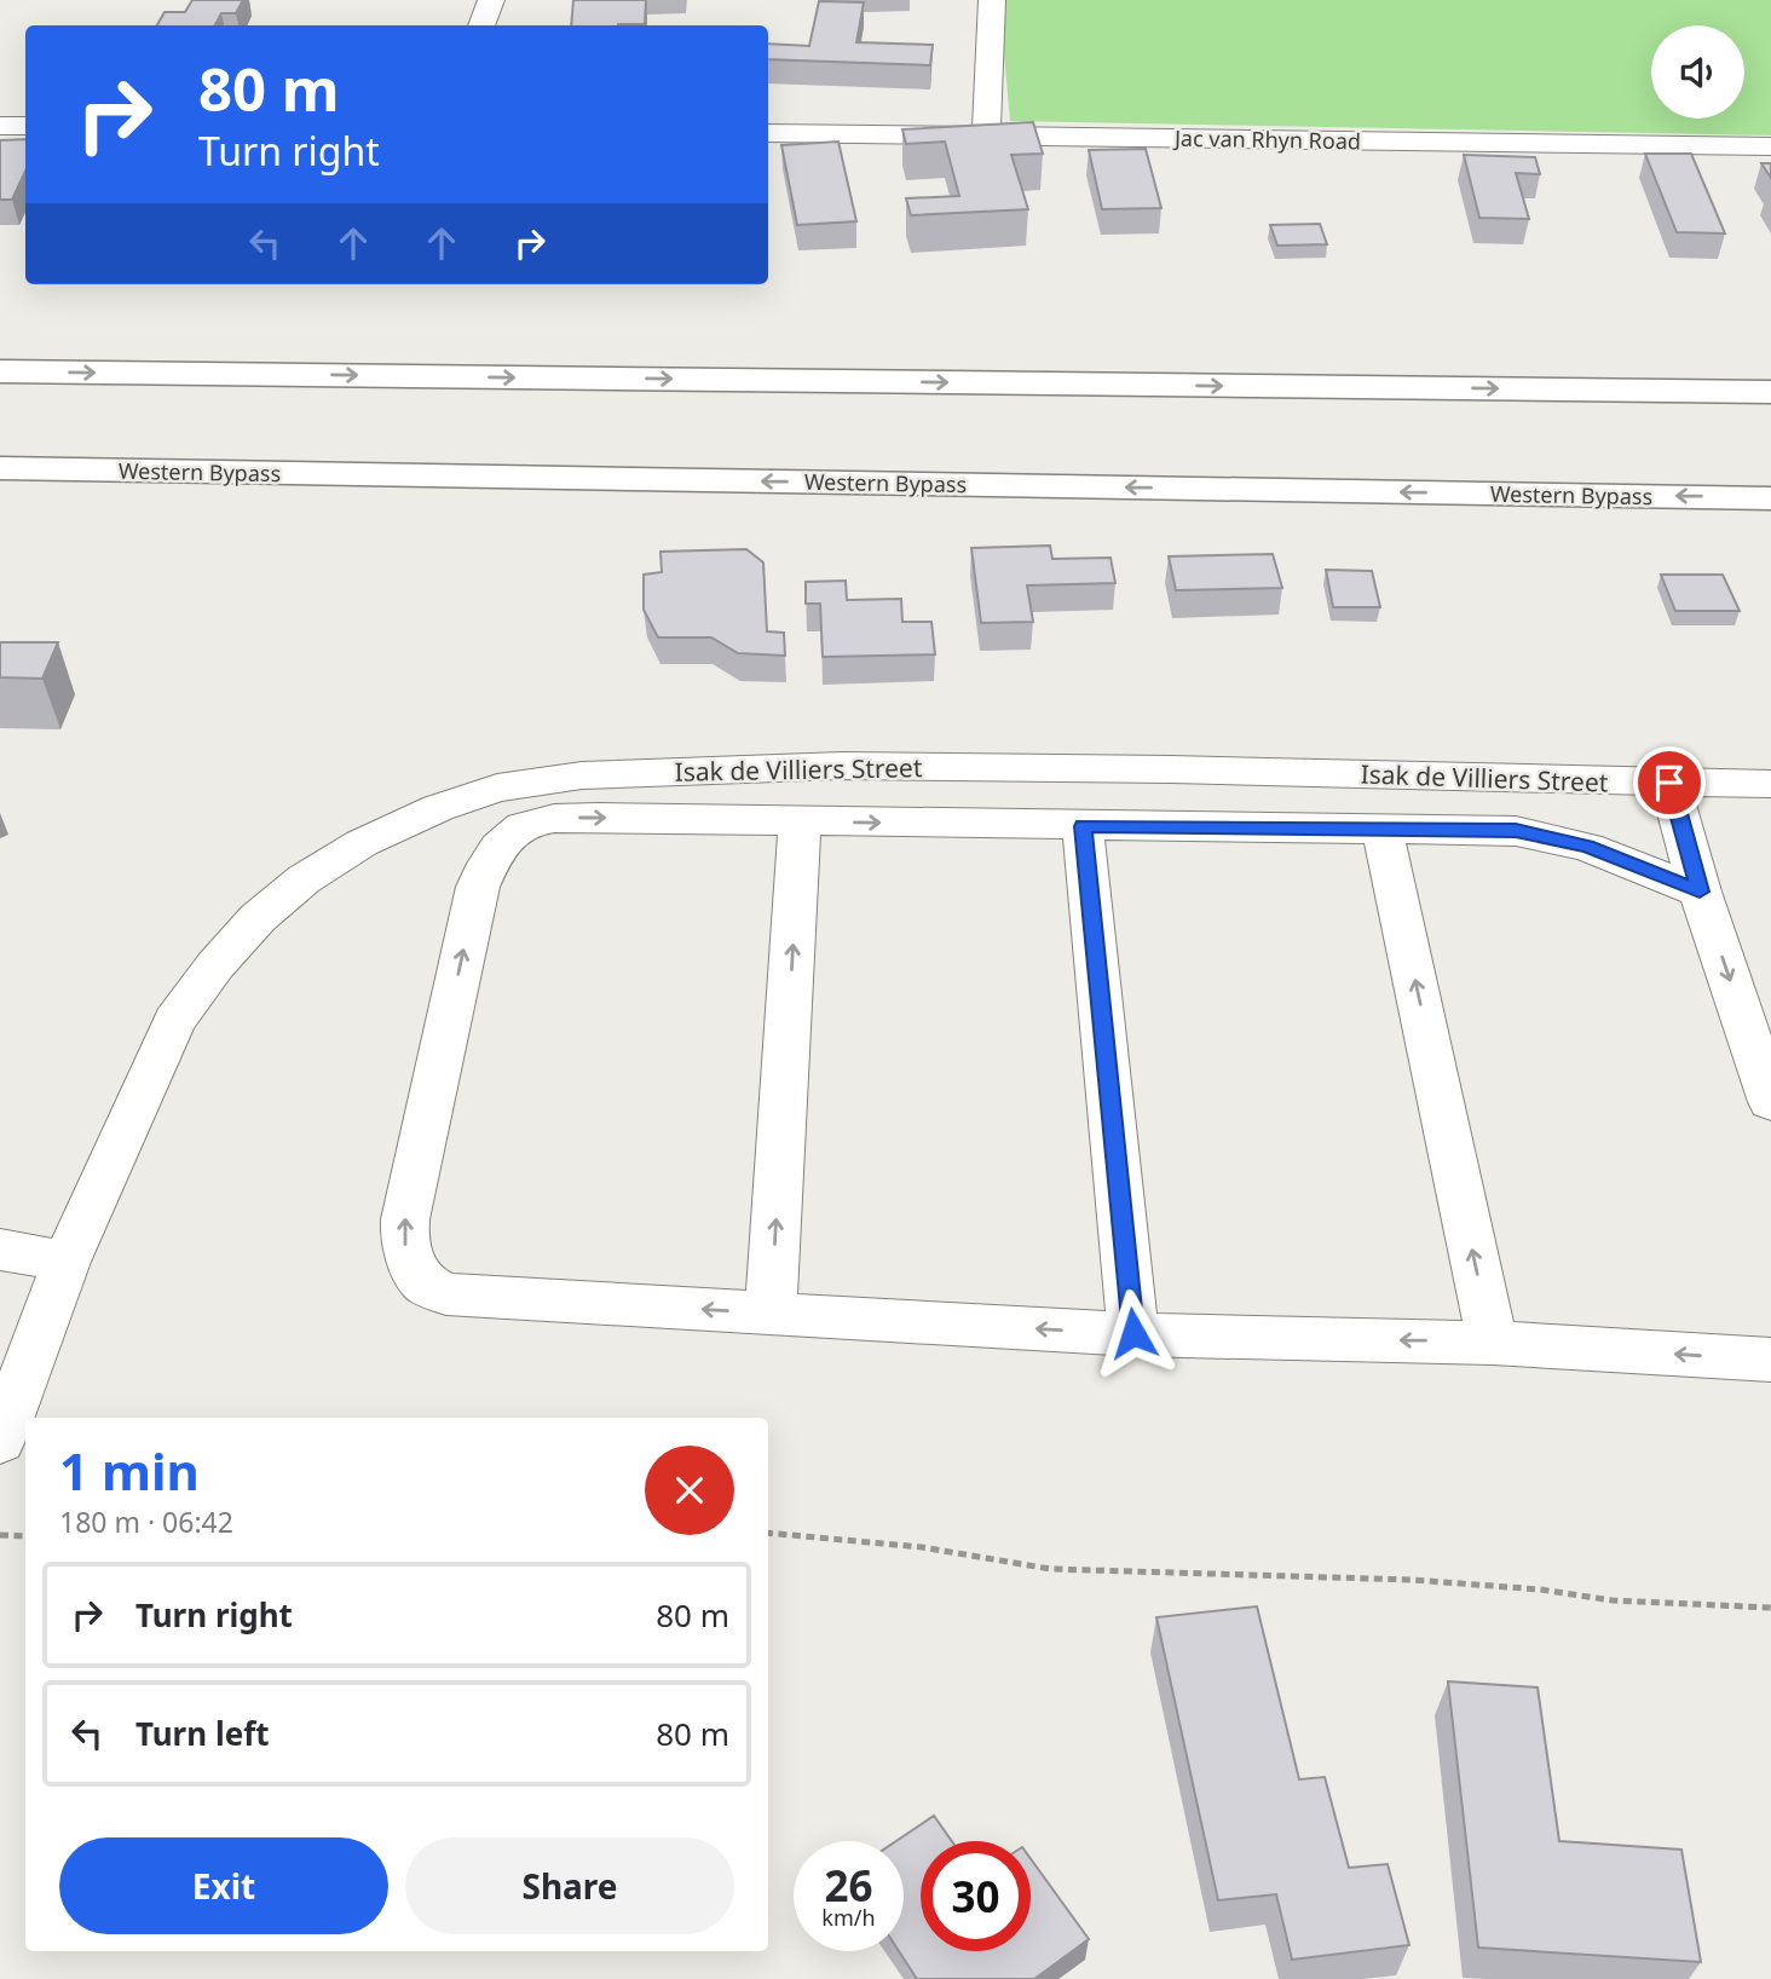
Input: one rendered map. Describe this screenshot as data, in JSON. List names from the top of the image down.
{
  "streets": {
    "highway": ["Western Bypass"],
    "street": ["Jac van Rhyn Road", "Isak de Villiers Street"]
  },
  "page": {
    "turn": ["80 m", "Turn right"],
    "heading": ["1 min", "180 m · 06:42"],
    "list": [
      {
        "name": "Turn right",
        "value": "80 m"
      },
      {
        "name": "Turn left",
        "value": "80 m"
      }
    ],
    "buttons": ["Exit", "Share"],
    "speed": "26 km/h",
    "limit": "30"
  }
}
